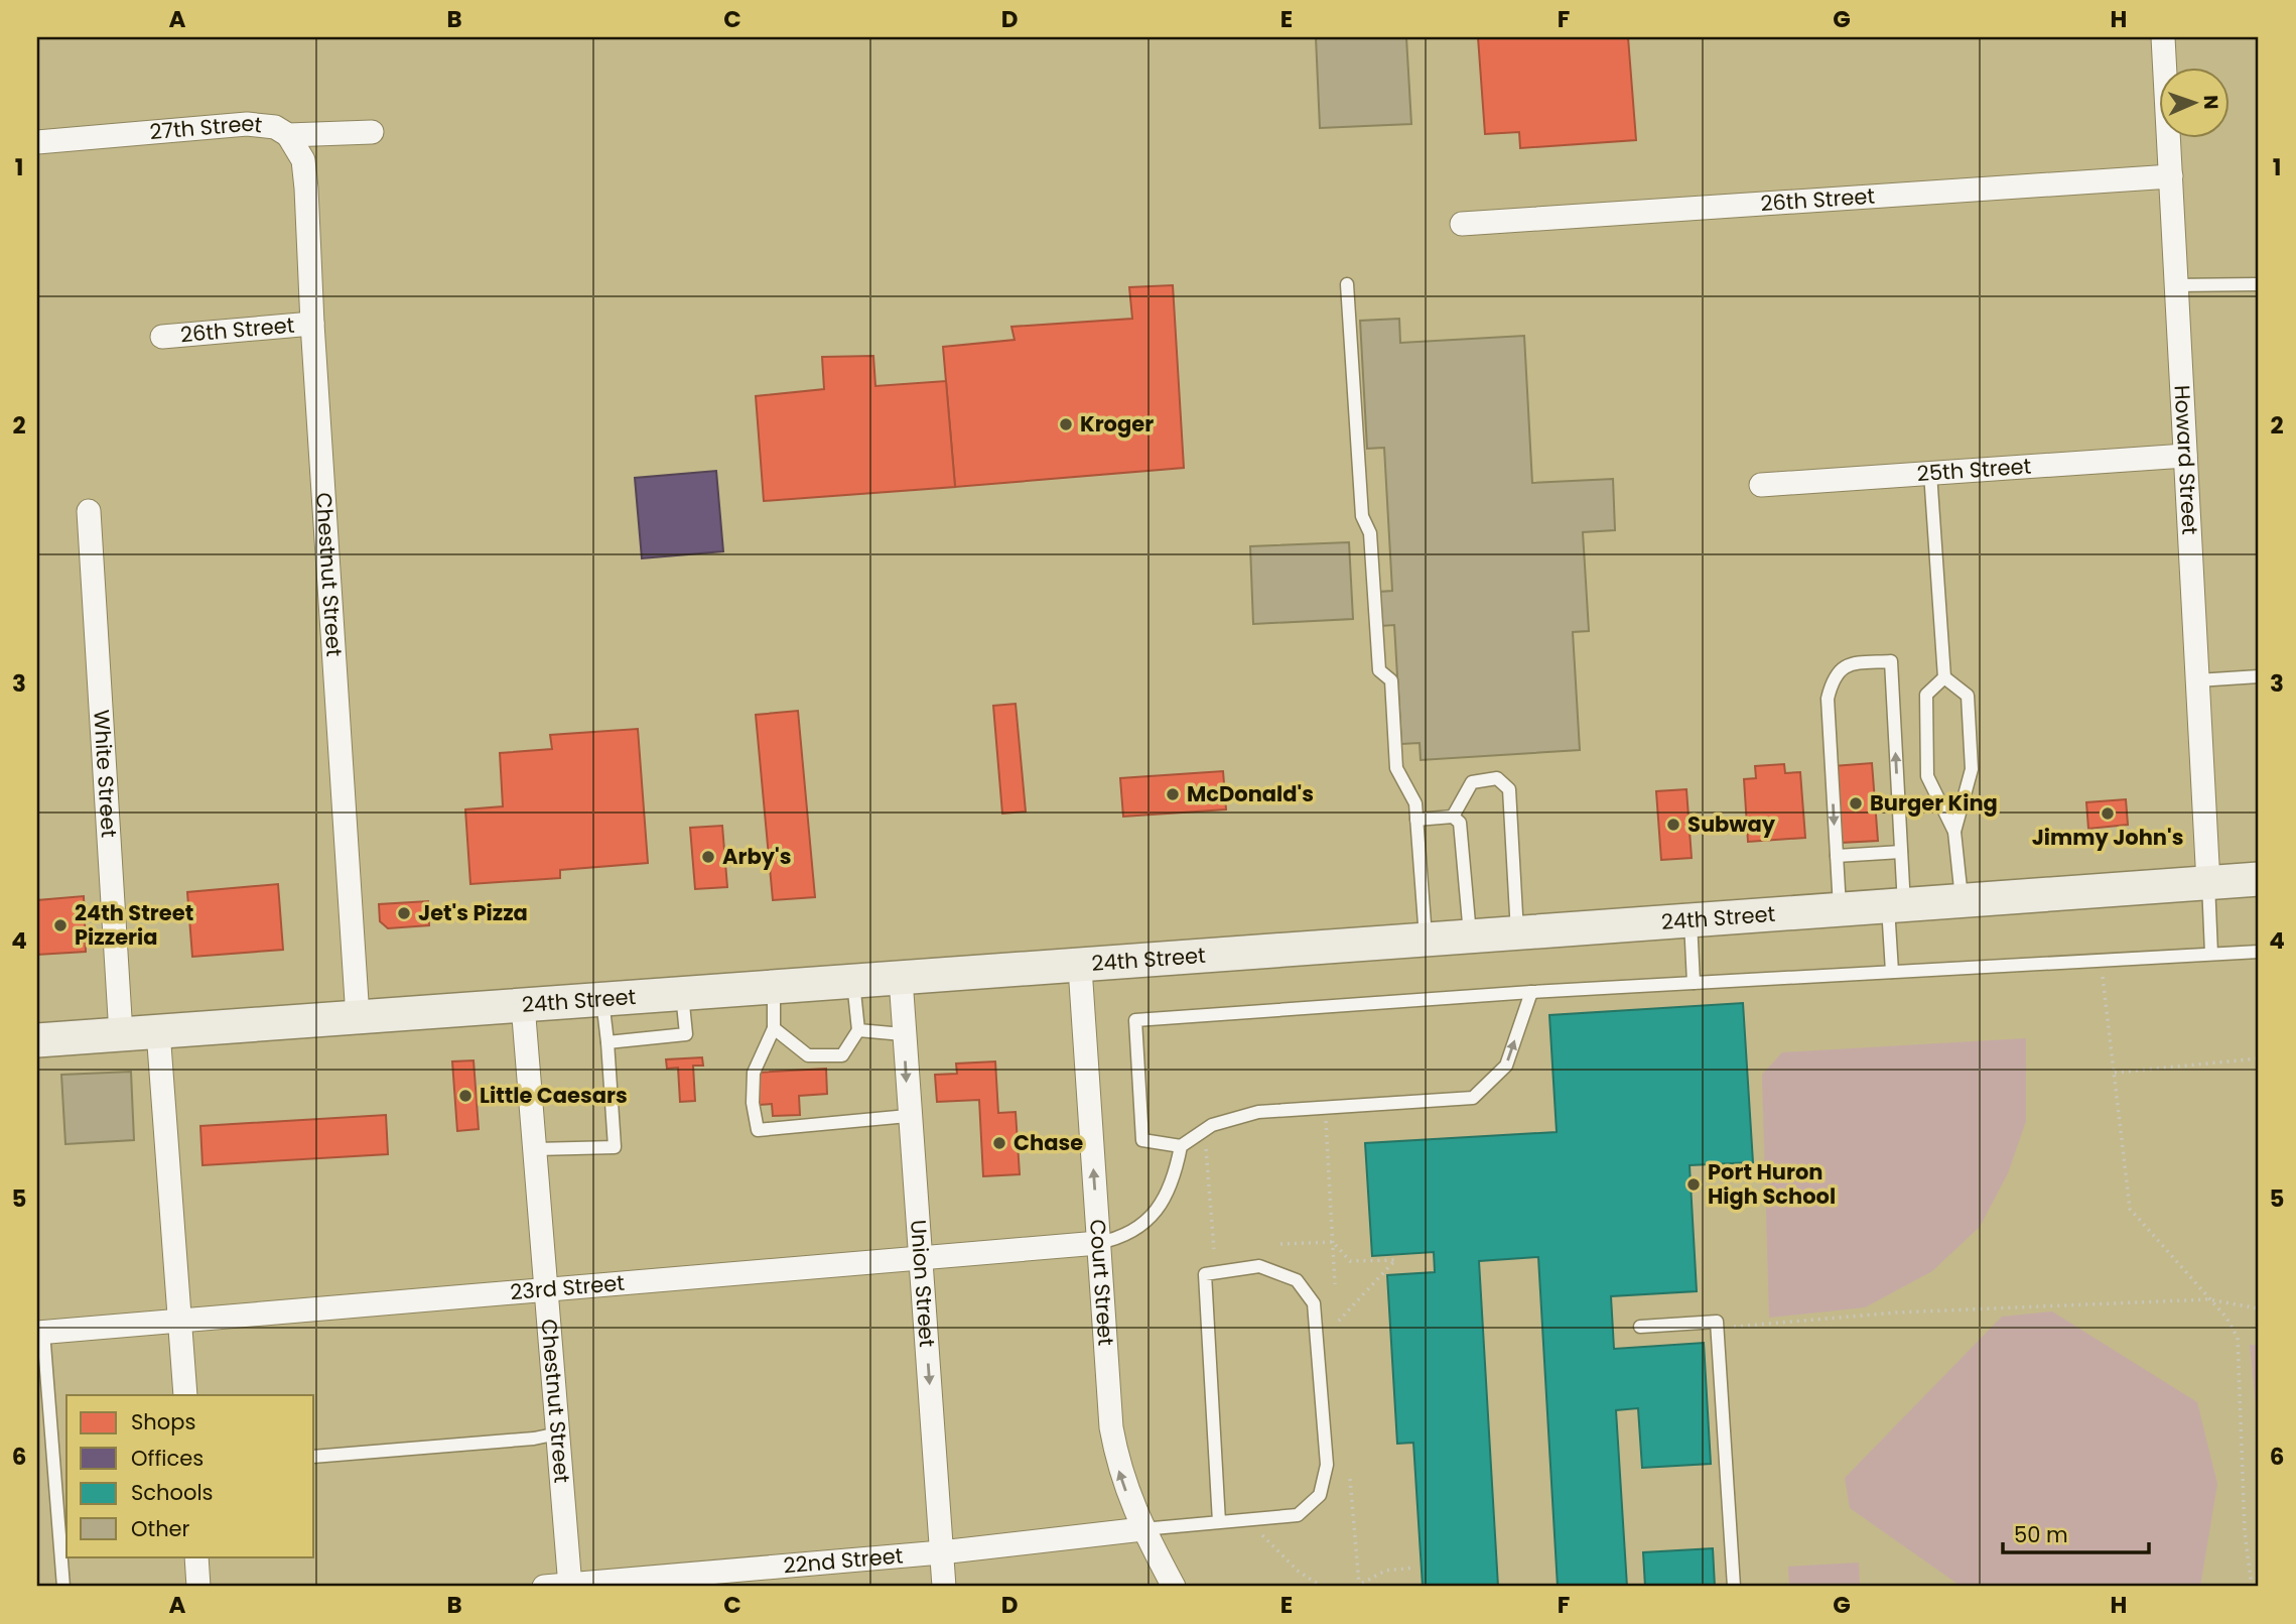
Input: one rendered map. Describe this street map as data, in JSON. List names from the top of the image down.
{
  "streets": {
    "street": [
      "27th Street",
      "26th Street",
      "Howard Street",
      "25th Street",
      "Chestnut Street",
      "White Street",
      "24th Street",
      "Union Street",
      "Court Street",
      "23rd Street",
      "22nd Street"
    ]
  },
  "crossings": [
    ["27th Street", "Chestnut Street"],
    ["26th Street", "Howard Street"],
    ["26th Street", "Chestnut Street"],
    ["Howard Street", "25th Street"],
    ["Howard Street", "24th Street"],
    ["Chestnut Street", "24th Street"],
    ["Chestnut Street", "23rd Street"],
    ["Chestnut Street", "22nd Street"],
    ["White Street", "24th Street"],
    ["24th Street", "Union Street"],
    ["24th Street", "Court Street"],
    ["Union Street", "23rd Street"],
    ["Union Street", "22nd Street"],
    ["Court Street", "23rd Street"],
    ["Court Street", "22nd Street"]
  ],
  "one_way": ["Union Street", "Court Street"],
  "places": [
    "Kroger",
    "McDonald's",
    "Burger King",
    "Jimmy John's",
    "Subway",
    "Arby's",
    "Jet's Pizza",
    "24th Street Pizzeria",
    "Little Caesars",
    "Chase",
    "Port Huron High School"
  ],
  "legend": [
    "Shops",
    "Offices",
    "Schools",
    "Other"
  ],
  "scale_bar": "50 m",
  "north": "right",
  "grid": {
    "columns": [
      "A",
      "B",
      "C",
      "D",
      "E",
      "F",
      "G",
      "H"
    ],
    "rows": [
      "1",
      "2",
      "3",
      "4",
      "5",
      "6"
    ]
  }
}
